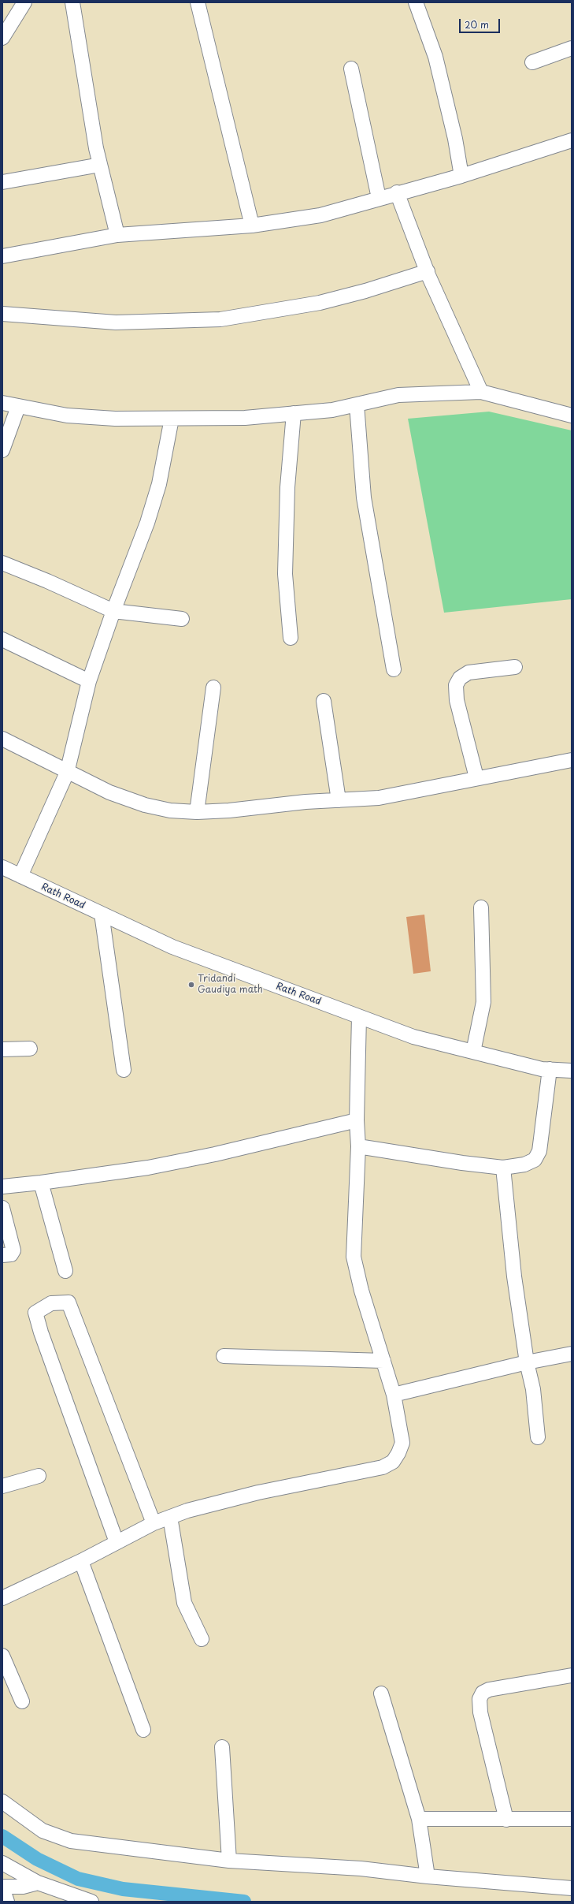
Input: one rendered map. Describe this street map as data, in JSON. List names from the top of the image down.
{
  "streets": {
    "street": ["Rath Road"]
  },
  "places": ["Tridandi Gaudiya math"],
  "scale_bar": "20 m"
}
